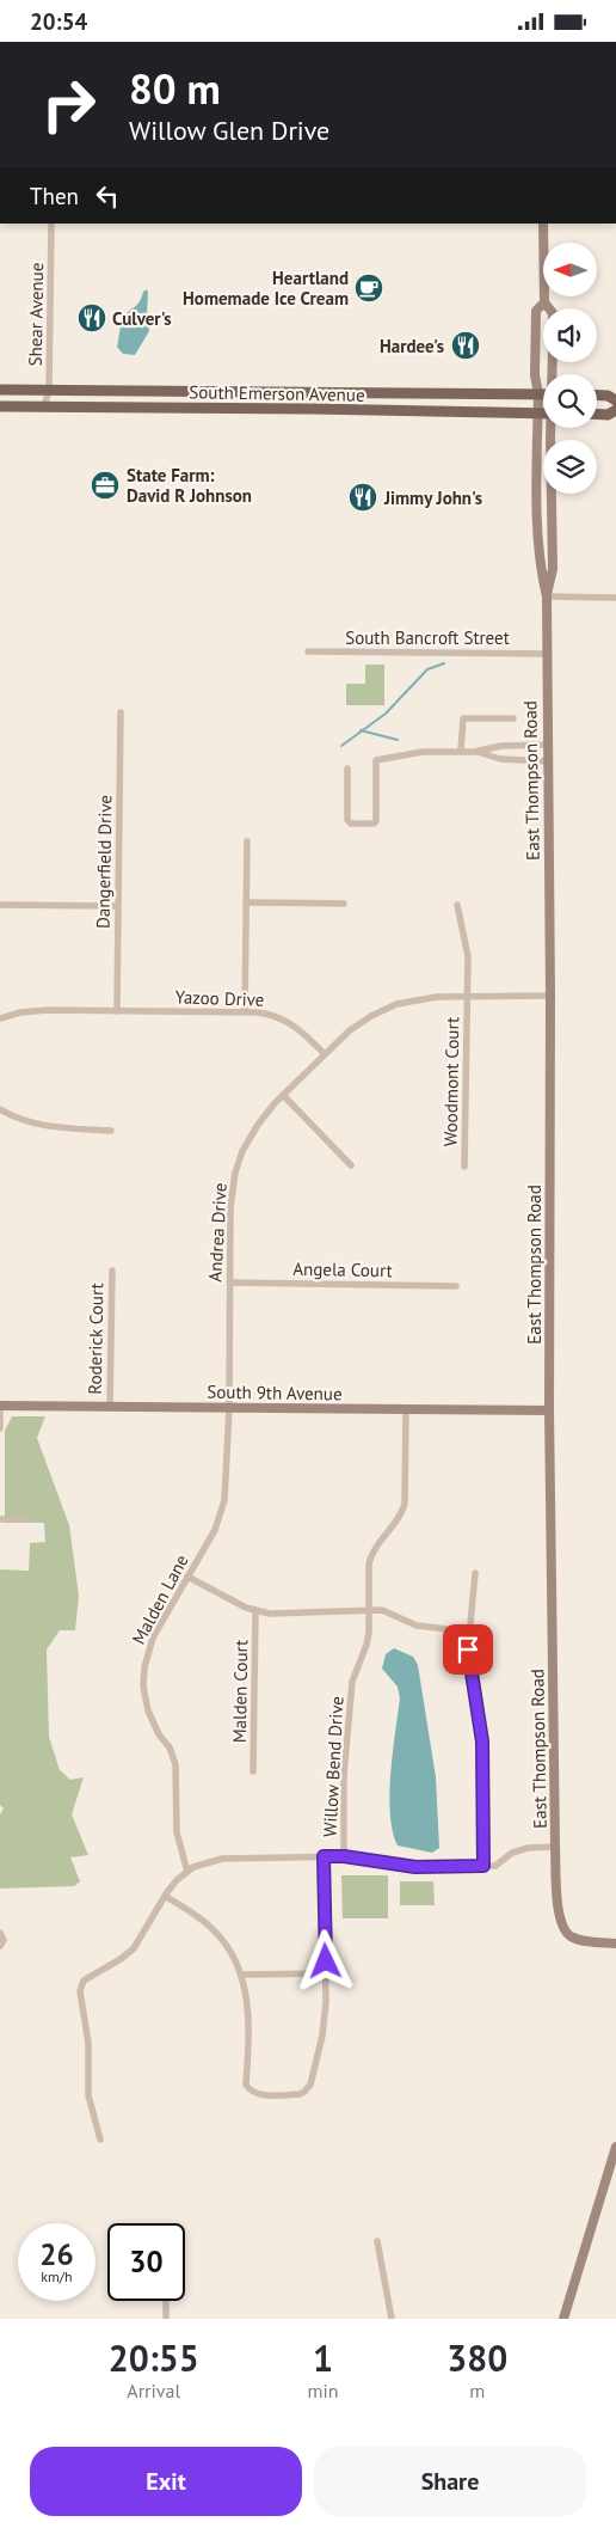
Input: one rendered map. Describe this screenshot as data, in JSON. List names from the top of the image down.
{
  "streets": {
    "main road": ["South Emerson Avenue", "East Thompson Road", "South 9th Avenue"],
    "street": [
      "Shear Avenue",
      "South Bancroft Street",
      "Dangerfield Drive",
      "Yazoo Drive",
      "Woodmont Court",
      "Andrea Drive",
      "Angela Court",
      "Roderick Court",
      "Malden Lane",
      "Malden Court",
      "Willow Bend Drive"
    ]
  },
  "crossings": [
    ["Shear Avenue", "South Emerson Avenue"],
    ["South Emerson Avenue", "East Thompson Road"],
    ["South Bancroft Street", "East Thompson Road"],
    ["East Thompson Road", "South 9th Avenue"],
    ["Dangerfield Drive", "Yazoo Drive"],
    ["Yazoo Drive", "Andrea Drive"],
    ["Andrea Drive", "Angela Court"],
    ["Andrea Drive", "South 9th Avenue"],
    ["Andrea Drive", "Malden Lane"],
    ["Roderick Court", "South 9th Avenue"],
    ["South 9th Avenue", "Malden Lane"],
    ["South 9th Avenue", "Willow Bend Drive"]
  ],
  "places": {
    "cafe": ["Heartland Homemade Ice Cream"],
    "restaurant": ["Culver's", "Hardee's", "Jimmy John's"],
    "office": ["State Farm: David R Johnson"]
  },
  "north": "left",
  "page": {
    "status": "20:54",
    "turn": ["80 m", "Willow Glen Drive"],
    "then": "Then",
    "speed": "26 km/h",
    "limit": "30",
    "eta": [
      "20:55",
      "Arrival",
      "1",
      "min",
      "380",
      "m"
    ],
    "buttons": ["Exit", "Share"]
  }
}
